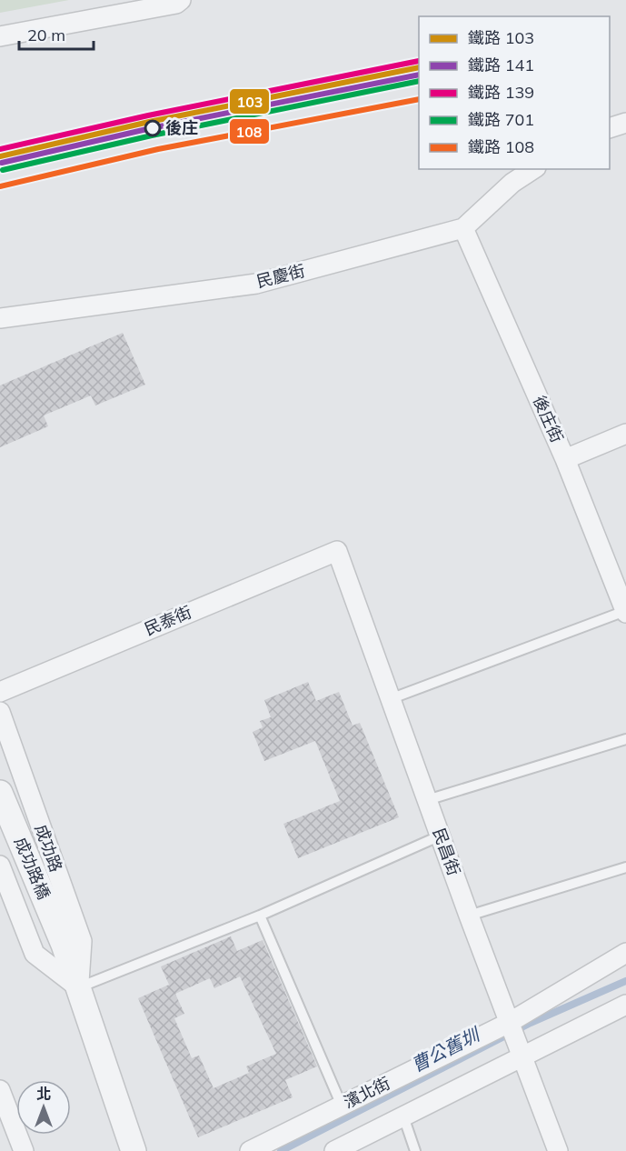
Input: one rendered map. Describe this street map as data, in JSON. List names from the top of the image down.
{
  "streets": {
    "street": [
      "民慶街",
      "後庄街",
      "民泰街",
      "成功路",
      "民昌街",
      "成功路橋",
      "濱北街"
    ]
  },
  "crossings": [
    ["民慶街", "後庄街"],
    ["民泰街", "民昌街"],
    ["成功路", "成功路橋"],
    ["民昌街", "濱北街"]
  ],
  "water": ["曹公舊圳"],
  "places": ["後庄"],
  "lines": [
    "rail line 139",
    "rail line 103",
    "rail line 141",
    "rail line 701",
    "rail line 108"
  ],
  "legend": [
    "鐵路 103",
    "鐵路 141",
    "鐵路 139",
    "鐵路 701",
    "鐵路 108"
  ],
  "scale_bar": "20 m",
  "north": "top"
}
